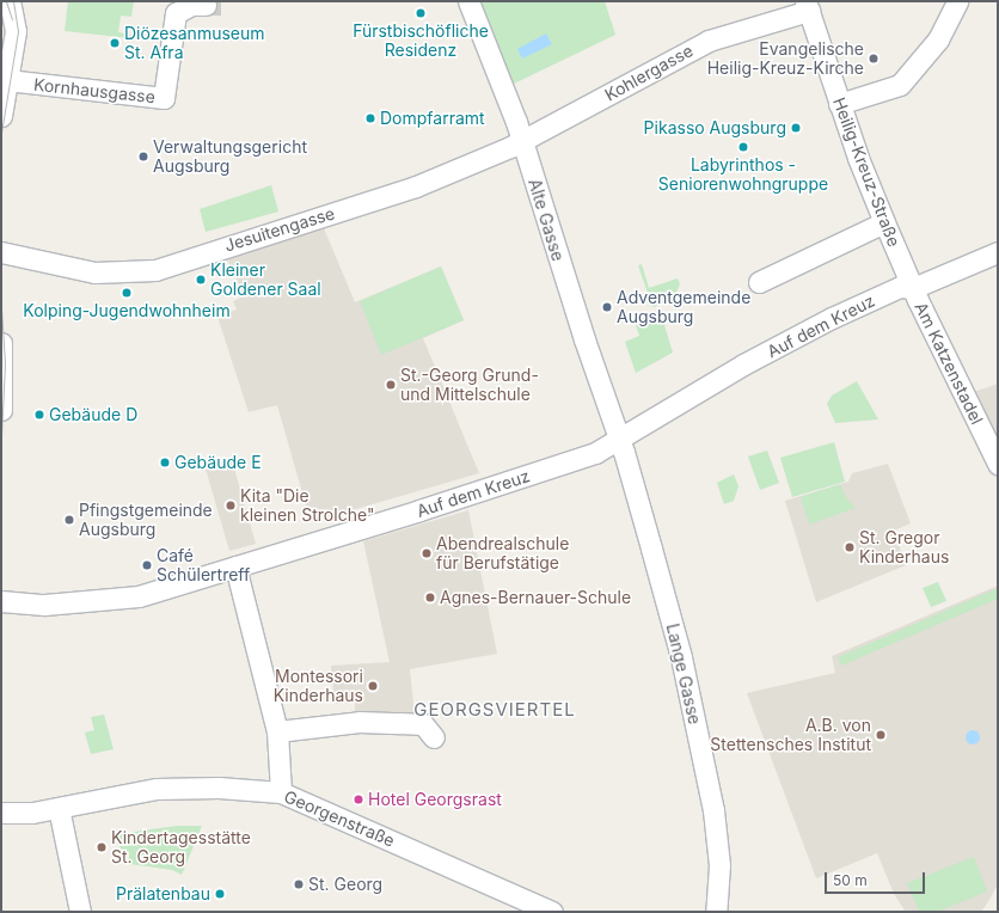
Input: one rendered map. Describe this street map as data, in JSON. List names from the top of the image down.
{
  "streets": {
    "street": [
      "Kohlergasse",
      "Kornhausgasse",
      "Heilig-Kreuz-Straße",
      "Alte Gasse",
      "Jesuitengasse",
      "Auf dem Kreuz",
      "Am Katzenstadel",
      "Lange Gasse",
      "Georgenstraße"
    ]
  },
  "crossings": [
    ["Kohlergasse", "Heilig-Kreuz-Straße"],
    ["Kohlergasse", "Alte Gasse"],
    ["Kohlergasse", "Jesuitengasse"],
    ["Heilig-Kreuz-Straße", "Auf dem Kreuz"],
    ["Heilig-Kreuz-Straße", "Am Katzenstadel"],
    ["Alte Gasse", "Jesuitengasse"],
    ["Alte Gasse", "Auf dem Kreuz"],
    ["Alte Gasse", "Lange Gasse"],
    ["Auf dem Kreuz", "Am Katzenstadel"],
    ["Auf dem Kreuz", "Lange Gasse"]
  ],
  "districts": ["GEORGSVIERTEL"],
  "places": [
    "Fürstbischöfliche Residenz",
    "Diözesanmuseum St. Afra",
    "Evangelische Heilig-Kreuz-Kirche",
    "Dompfarramt",
    "Pikasso Augsburg",
    "Labyrinthos - Seniorenwohngruppe",
    "Verwaltungsgericht Augsburg",
    "Kleiner Goldener Saal",
    "Kolping-Jugendwohnheim",
    "Adventgemeinde Augsburg",
    "St.-Georg Grund- und Mittelschule",
    "Gebäude D",
    "Gebäude E",
    "Kita \"Die kleinen Strolche\"",
    "Pfingstgemeinde Augsburg",
    "St. Gregor Kinderhaus",
    "Abendrealschule für Berufstätige",
    "Café Schülertreff",
    "Agnes-Bernauer-Schule",
    "Montessori Kinderhaus",
    "A.B. von Stettensches Institut",
    "Hotel Georgsrast",
    "Kindertagesstätte St. Georg",
    "St. Georg",
    "Prälatenbau"
  ],
  "scale_bar": "50 m"
}
